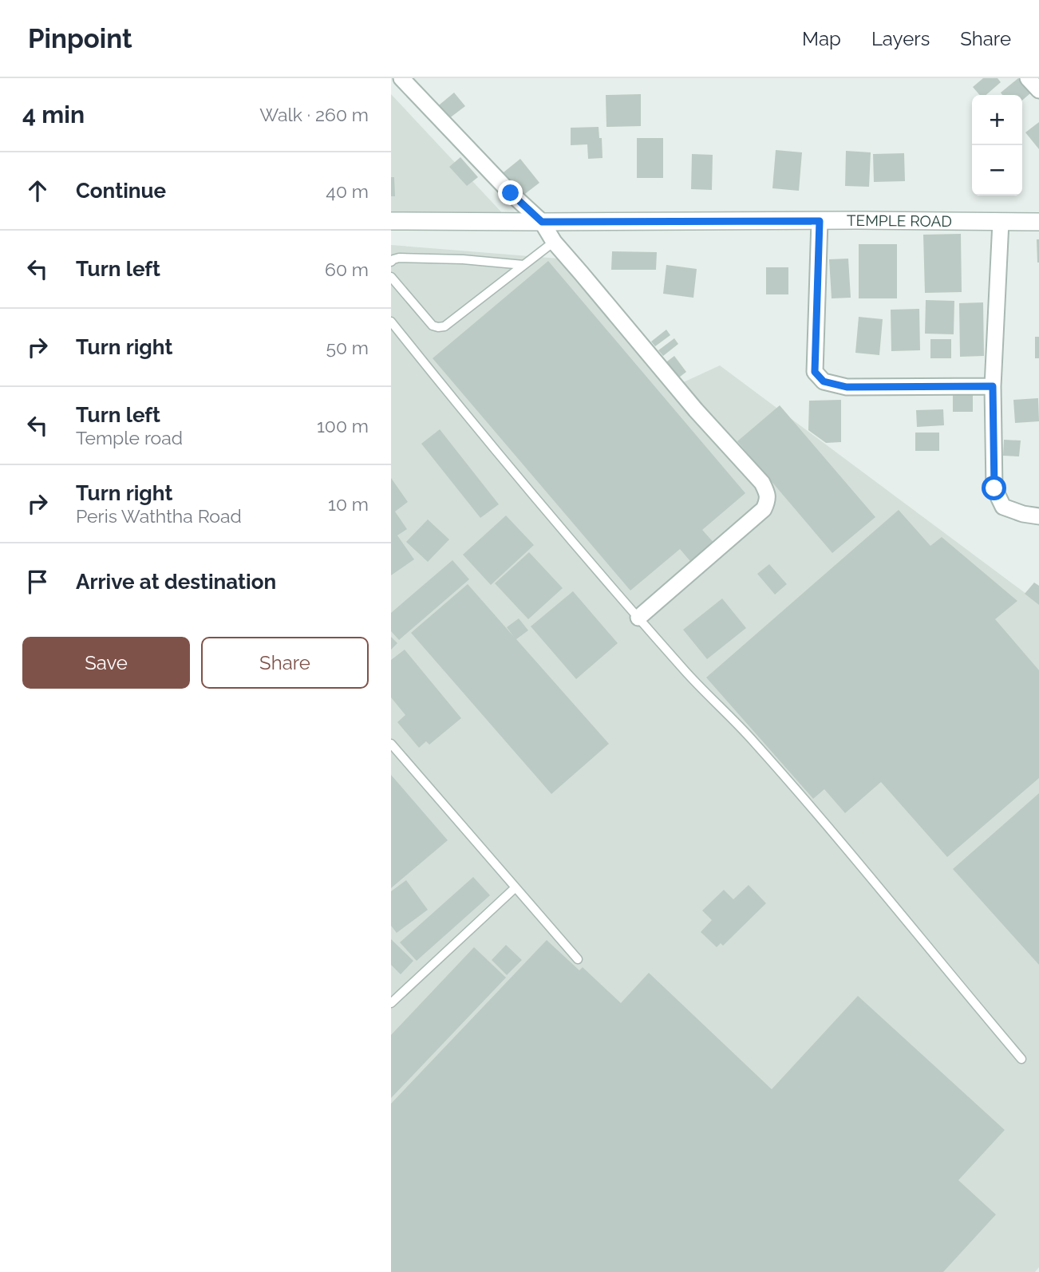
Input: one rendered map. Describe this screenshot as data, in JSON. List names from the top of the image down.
{
  "streets": {
    "street": ["TEMPLE ROAD"]
  },
  "page": {
    "header": "Pinpoint",
    "nav": ["Map", "Layers", "Share"],
    "heading": ["4 min", "Walk · 260 m"],
    "map_buttons": ["+", "−"],
    "list": [
      ["Continue", "40 m"],
      ["Turn left", "60 m"],
      ["Turn right", "50 m"],
      ["Turn left", "Temple road", "100 m"],
      ["Turn right", "Peris Waththa Road", "10 m"],
      "Arrive at destination"
    ],
    "buttons": ["Save", "Share"]
  }
}
